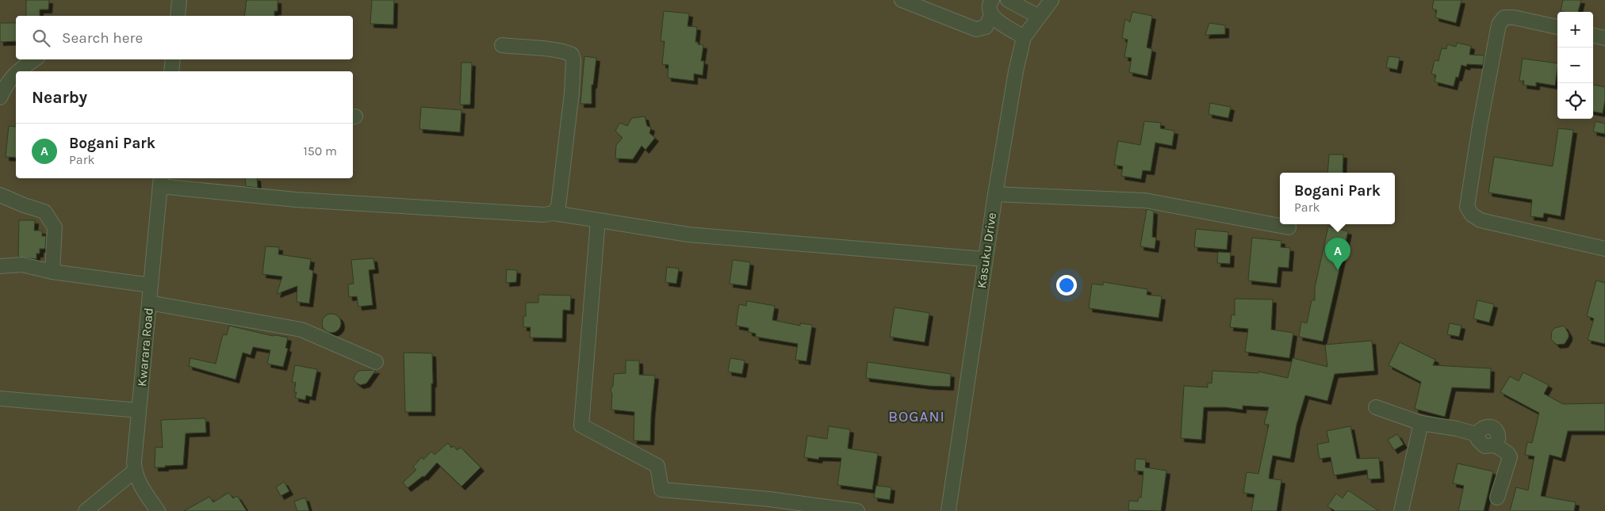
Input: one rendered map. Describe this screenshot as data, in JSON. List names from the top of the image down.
{
  "streets": {
    "street": ["Kasuku Drive", "Kwarara Road"]
  },
  "districts": ["BOGANI"],
  "page": {
    "map_buttons": ["+", "−"],
    "search": "Search here",
    "heading": "Nearby",
    "list": [
      {
        "mark": "A",
        "name": "Bogani Park",
        "note": "Park",
        "value": "150 m"
      }
    ],
    "popup": ["Bogani Park", "Park"],
    "pins": "A"
  }
}
